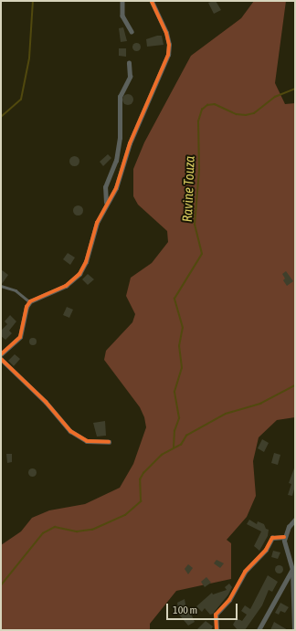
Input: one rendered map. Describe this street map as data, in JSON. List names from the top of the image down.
{
  "water": ["Ravine Touza"],
  "scale_bar": "100 m"
}
